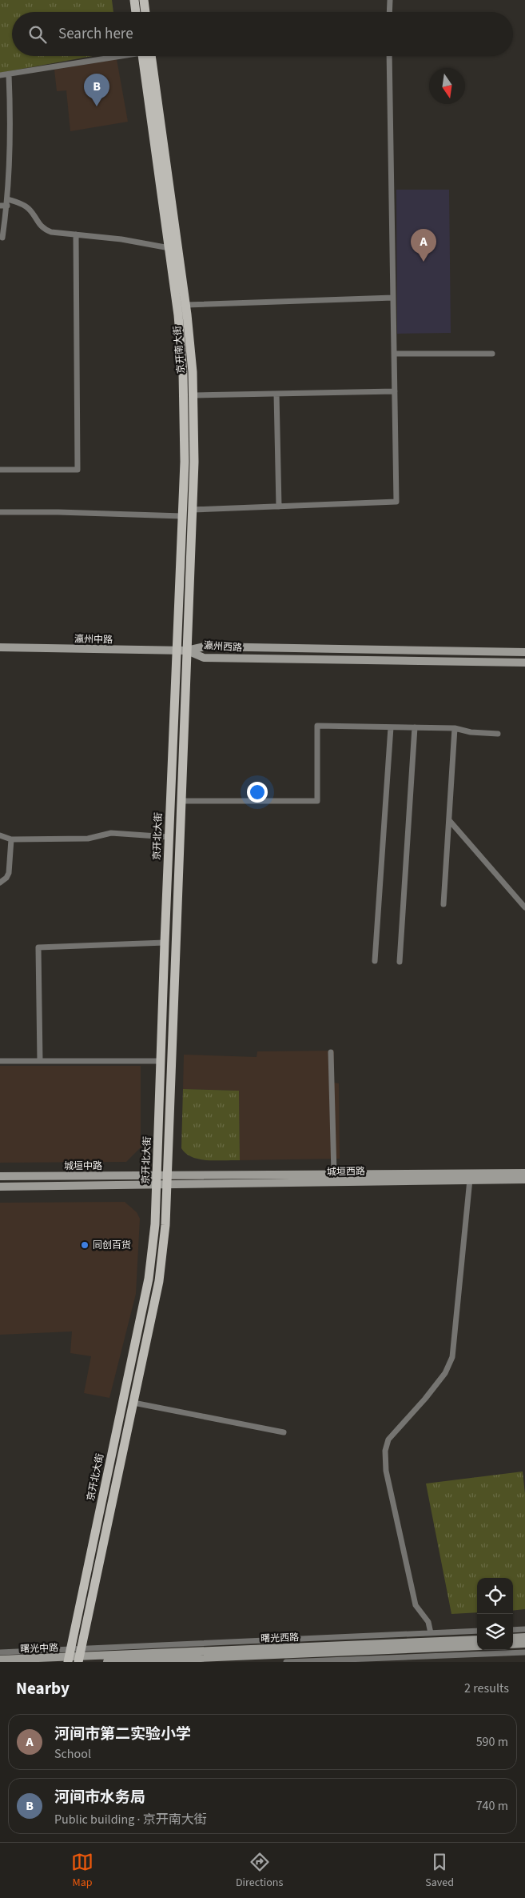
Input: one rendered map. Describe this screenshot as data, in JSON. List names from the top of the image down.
{
  "streets": {
    "main road": [
      "京开南大街",
      "瀛州中路",
      "瀛州西路",
      "京开北大街",
      "城垣中路",
      "城垣西路",
      "曙光西路",
      "曙光中路"
    ]
  },
  "crossings": [
    ["京开南大街", "瀛州中路"],
    ["京开南大街", "瀛州西路"],
    ["京开南大街", "京开北大街"],
    ["瀛州中路", "瀛州西路"],
    ["瀛州中路", "京开北大街"],
    ["京开北大街", "城垣中路"],
    ["京开北大街", "曙光中路"],
    ["城垣中路", "城垣西路"],
    ["曙光西路", "曙光中路"]
  ],
  "places": ["同创百货"],
  "north": "bottom",
  "page": {
    "search": "Search here",
    "pins": ["B", "A"],
    "heading": ["Nearby", "2 results"],
    "list": [
      {
        "mark": "A",
        "name": "河间市第二实验小学",
        "note": "School",
        "value": "590 m"
      },
      {
        "mark": "B",
        "name": "河间市水务局",
        "note": "Public building · 京开南大街",
        "value": "740 m"
      }
    ],
    "nav": ["Map", "Directions", "Saved"]
  }
}
